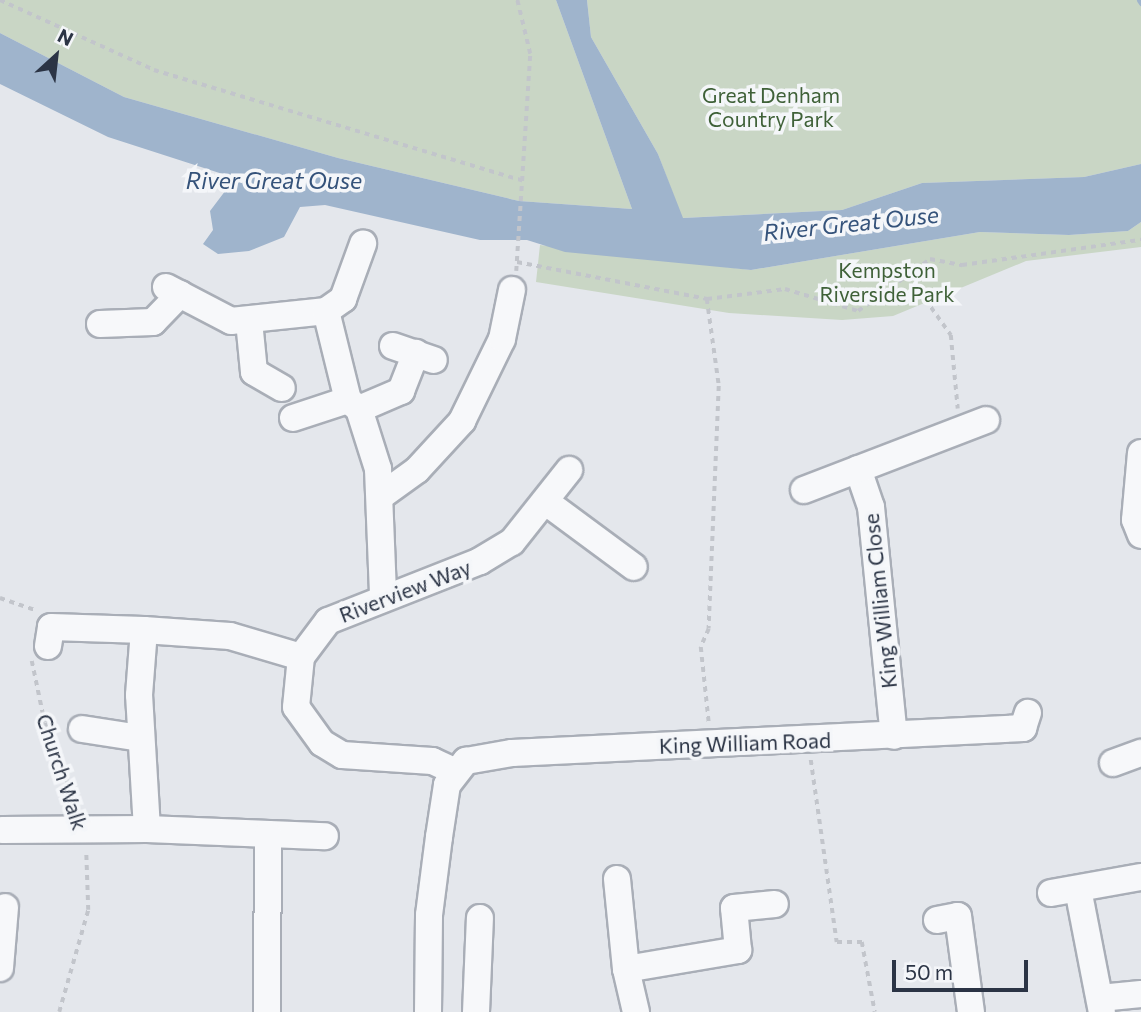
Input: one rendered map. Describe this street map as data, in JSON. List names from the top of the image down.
{
  "streets": {
    "street": ["Riverview Way", "King William Close", "King William Road"],
    "path": ["Church Walk"]
  },
  "crossings": [
    ["King William Close", "King William Road"]
  ],
  "water": ["River Great Ouse"],
  "parks": ["Great Denham Country Park", "Kempston Riverside Park"],
  "scale_bar": "50 m",
  "north": "top right"
}
